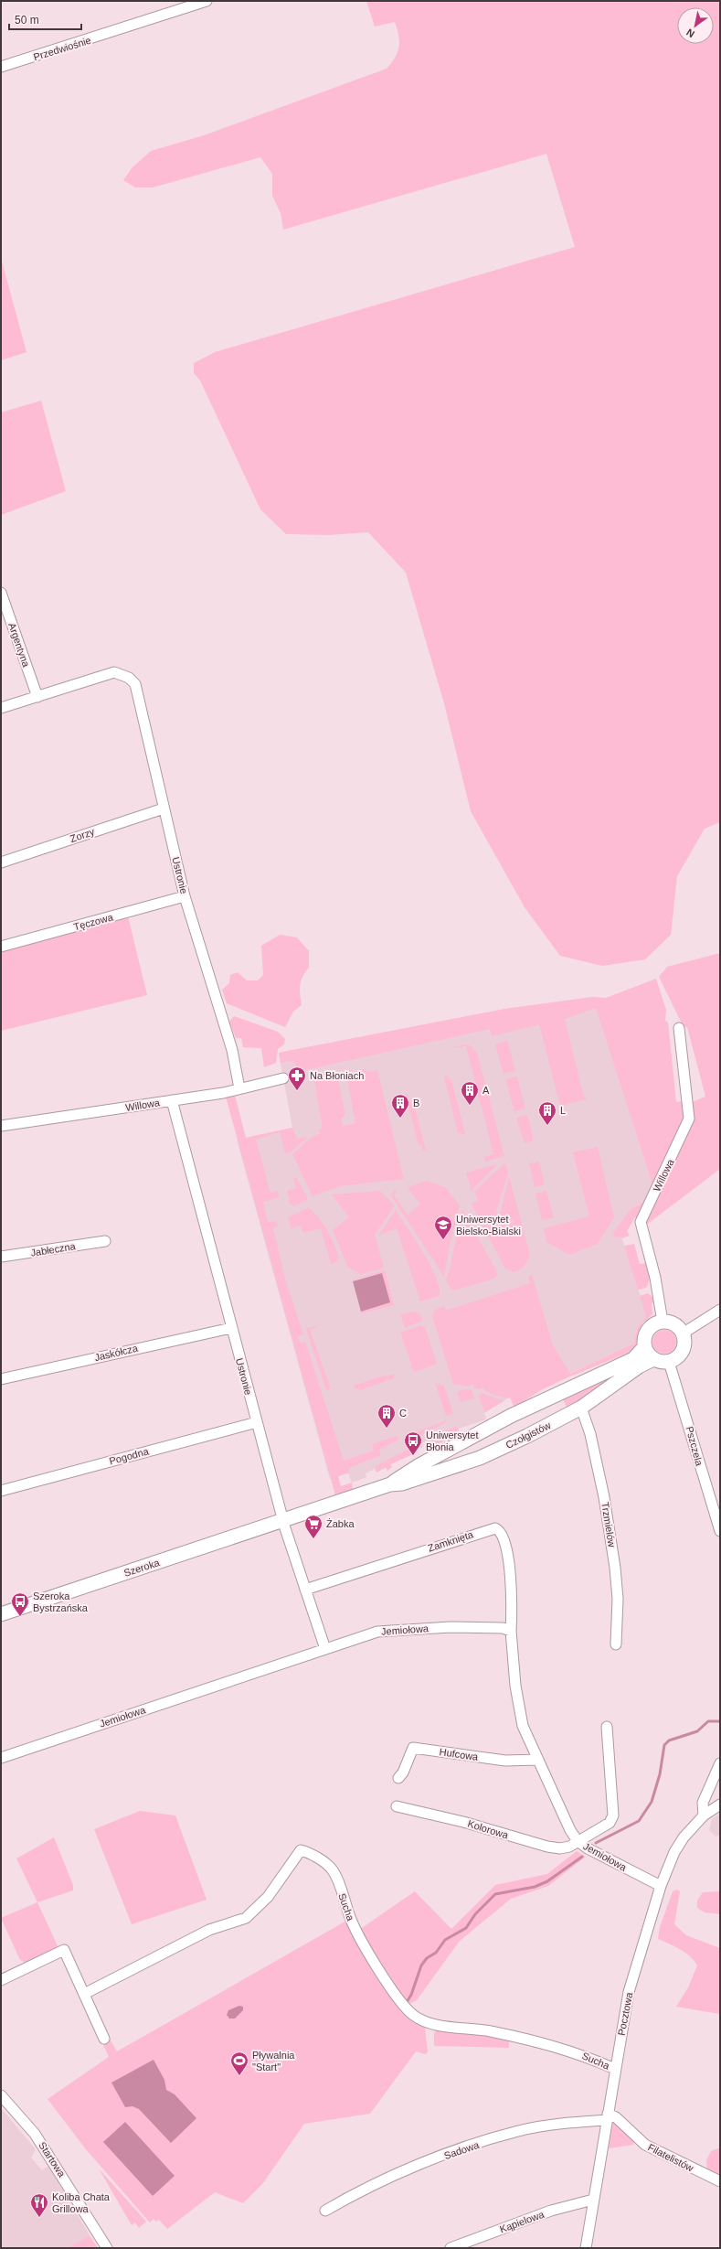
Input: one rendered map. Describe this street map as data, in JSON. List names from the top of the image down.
{
  "streets": {
    "street": [
      "Przedwiośnie",
      "Argentyna",
      "Zorzy",
      "Ustronie",
      "Tęczowa",
      "Willowa",
      "Jabłeczna",
      "Jaskółcza",
      "Czołgistów",
      "Pszczela",
      "Pogodna",
      "Trzmielów",
      "Zamknięta",
      "Szeroka",
      "Jemiołowa",
      "Hufcowa",
      "Kolorowa",
      "Sucha",
      "Pocztowa",
      "Sadowa",
      "Filatelistów",
      "Startowa",
      "Kąpielowa"
    ]
  },
  "crossings": [
    ["Argentyna", "Ustronie"],
    ["Zorzy", "Ustronie"],
    ["Ustronie", "Tęczowa"],
    ["Ustronie", "Willowa"],
    ["Ustronie", "Jaskółcza"],
    ["Ustronie", "Czołgistów"],
    ["Ustronie", "Pogodna"],
    ["Ustronie", "Zamknięta"],
    ["Ustronie", "Szeroka"],
    ["Ustronie", "Jemiołowa"],
    ["Willowa", "Czołgistów"],
    ["Willowa", "Pszczela"],
    ["Czołgistów", "Pszczela"],
    ["Czołgistów", "Trzmielów"],
    ["Czołgistów", "Szeroka"],
    ["Zamknięta", "Jemiołowa"],
    ["Jemiołowa", "Hufcowa"],
    ["Jemiołowa", "Kolorowa"],
    ["Jemiołowa", "Pocztowa"],
    ["Sucha", "Pocztowa"],
    ["Pocztowa", "Sadowa"],
    ["Pocztowa", "Filatelistów"],
    ["Pocztowa", "Kąpielowa"],
    ["Sadowa", "Filatelistów"]
  ],
  "places": {
    "pharmacy": ["Na Błoniach"],
    "building": [
      "A",
      "B",
      "L",
      "C"
    ],
    "school or university": ["Uniwersytet Bielsko-Bialski"],
    "bus stop": ["Uniwersytet Błonia", "Szeroka Bystrzańska"],
    "supermarket": ["Żabka"],
    "sports": ["Pływalnia \"Start\""],
    "restaurant": ["Koliba Chata Grillowa"]
  },
  "scale_bar": "50 m",
  "north": "bottom left"
}
